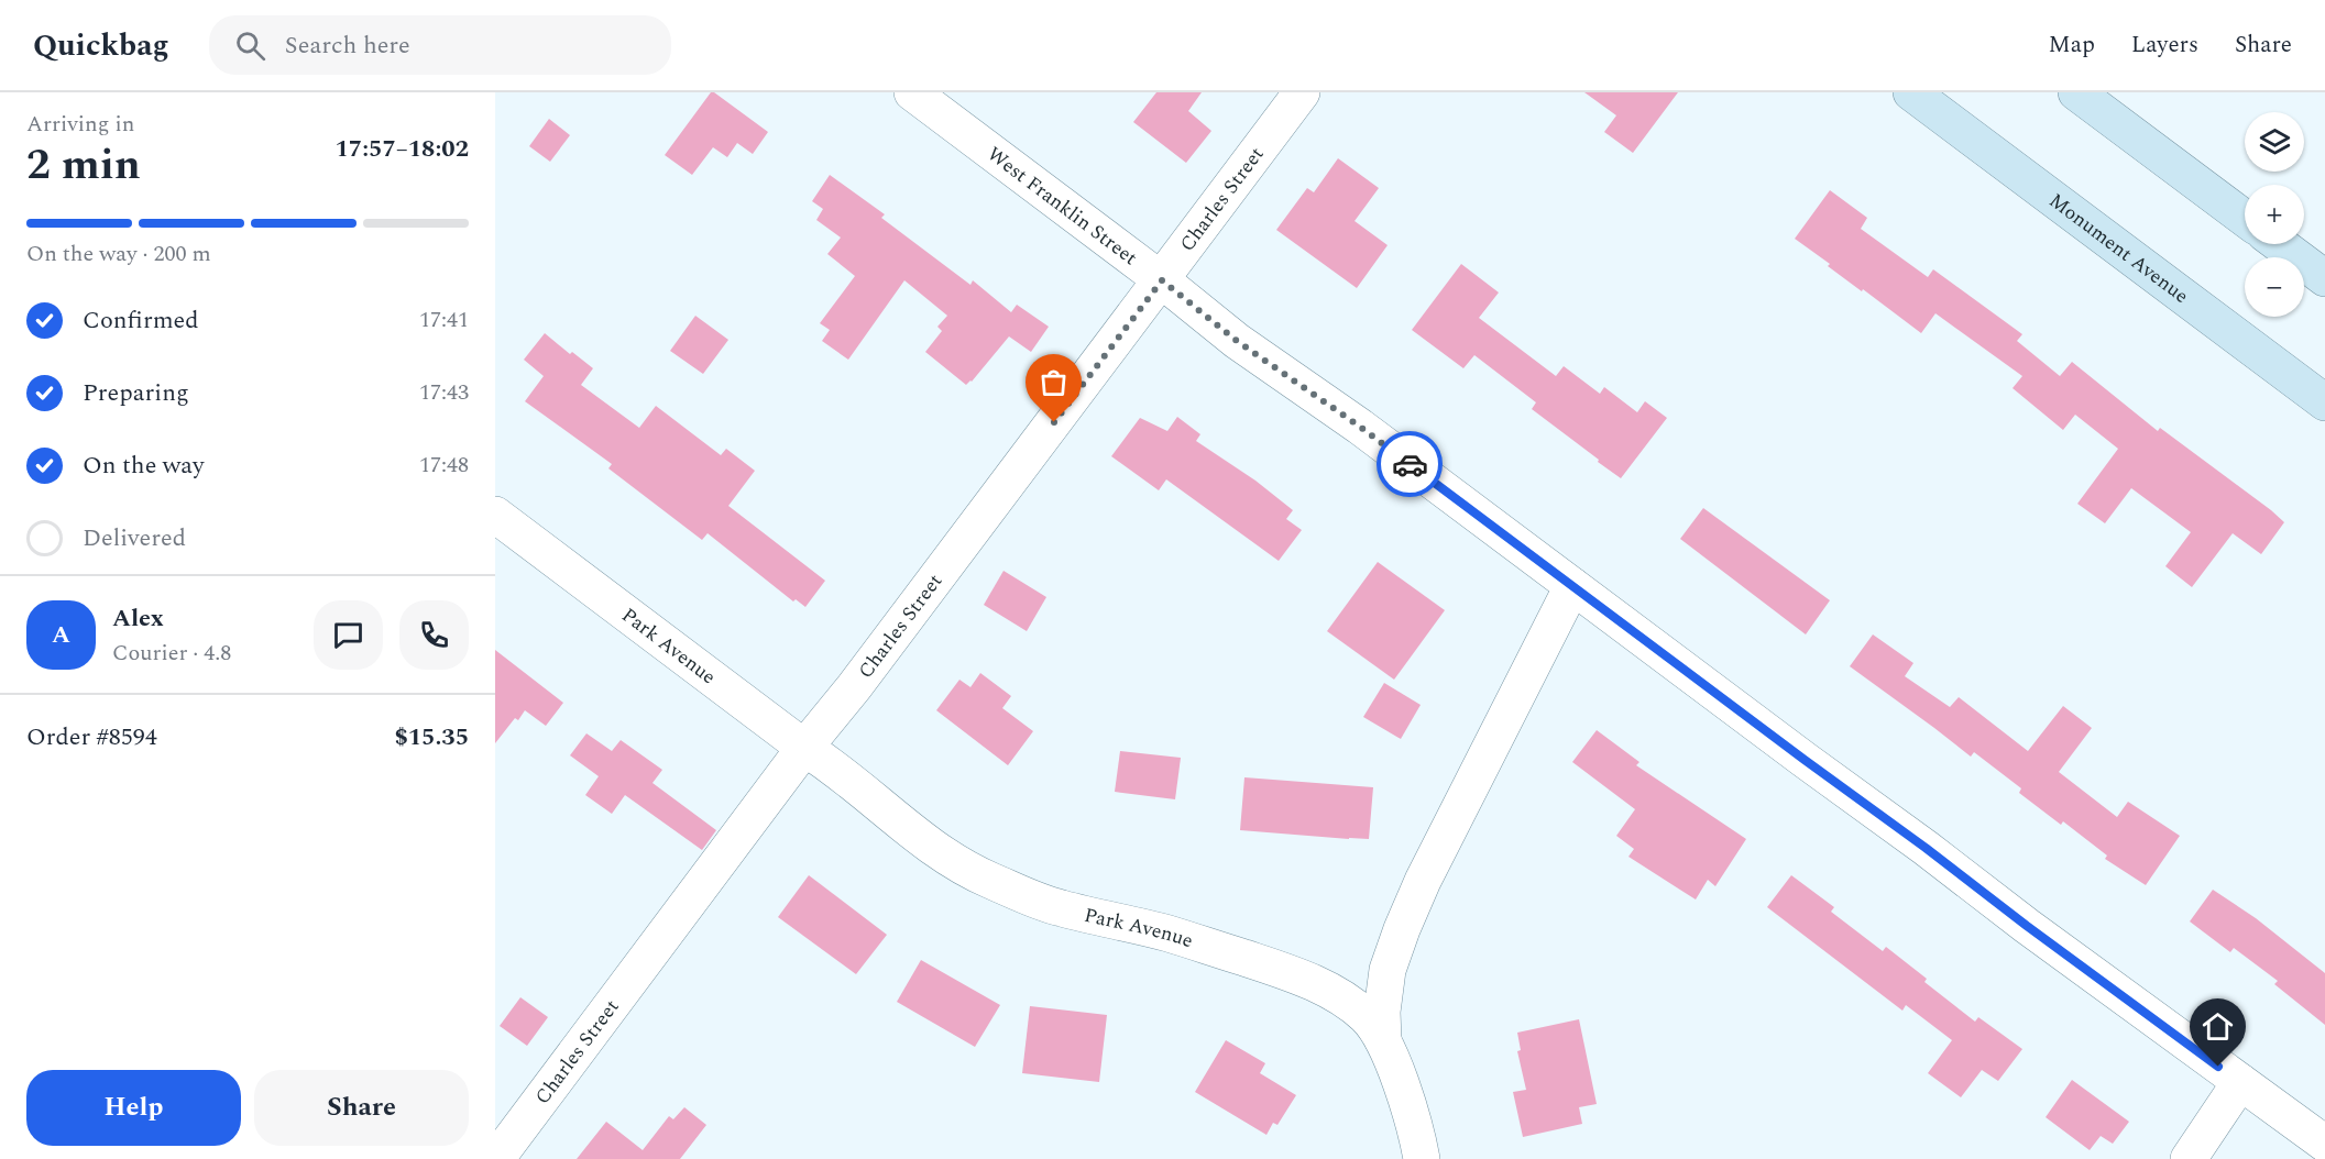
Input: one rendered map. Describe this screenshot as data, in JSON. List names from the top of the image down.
{
  "streets": {
    "street": [
      "Charles Street",
      "West Franklin Street",
      "Monument Avenue",
      "Park Avenue"
    ]
  },
  "crossings": [
    ["Charles Street", "West Franklin Street"],
    ["Charles Street", "Park Avenue"]
  ],
  "page": {
    "header": "Quickbag",
    "search": "Search here",
    "nav": ["Map", "Layers", "Share"],
    "heading": ["2 min", "Arriving in", "17:57–18:02"],
    "panel": [
      "Alex",
      "Courier · 4.8",
      "Order #8594",
      "$15.35"
    ],
    "map_buttons": ["+", "−"],
    "bar": "On the way · 200 m",
    "list": [
      ["Confirmed", "17:41"],
      ["Preparing", "17:43"],
      ["On the way", "17:48"],
      "Delivered"
    ],
    "round": "A",
    "buttons": ["Help", "Share"]
  }
}
